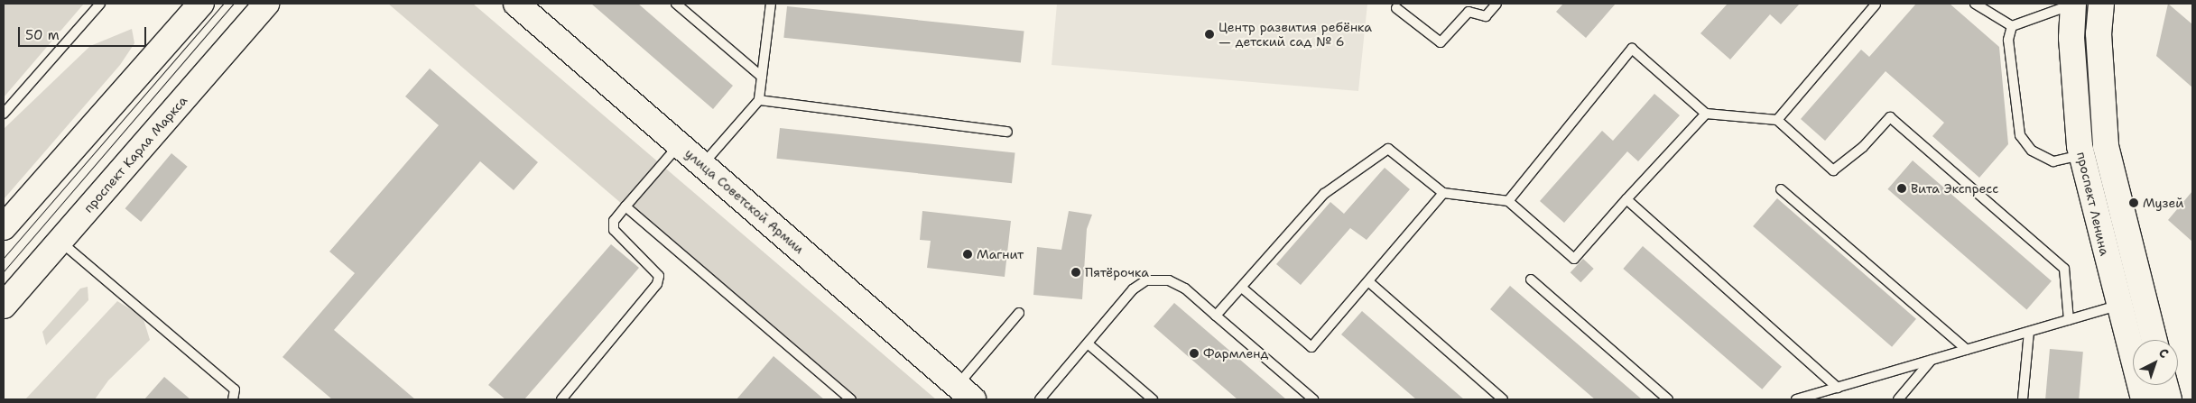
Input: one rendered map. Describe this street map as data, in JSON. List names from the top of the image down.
{
  "streets": {
    "main road": ["проспект Карла Маркса", "улица Советской Армии", "проспект Ленина"]
  },
  "places": [
    "Центр развития ребёнка — детский сад № 6",
    "Вита Экспресс",
    "Музей",
    "Магнит",
    "Пятёрочка",
    "Фармленд"
  ],
  "scale_bar": "50 m",
  "north": "top right"
}
